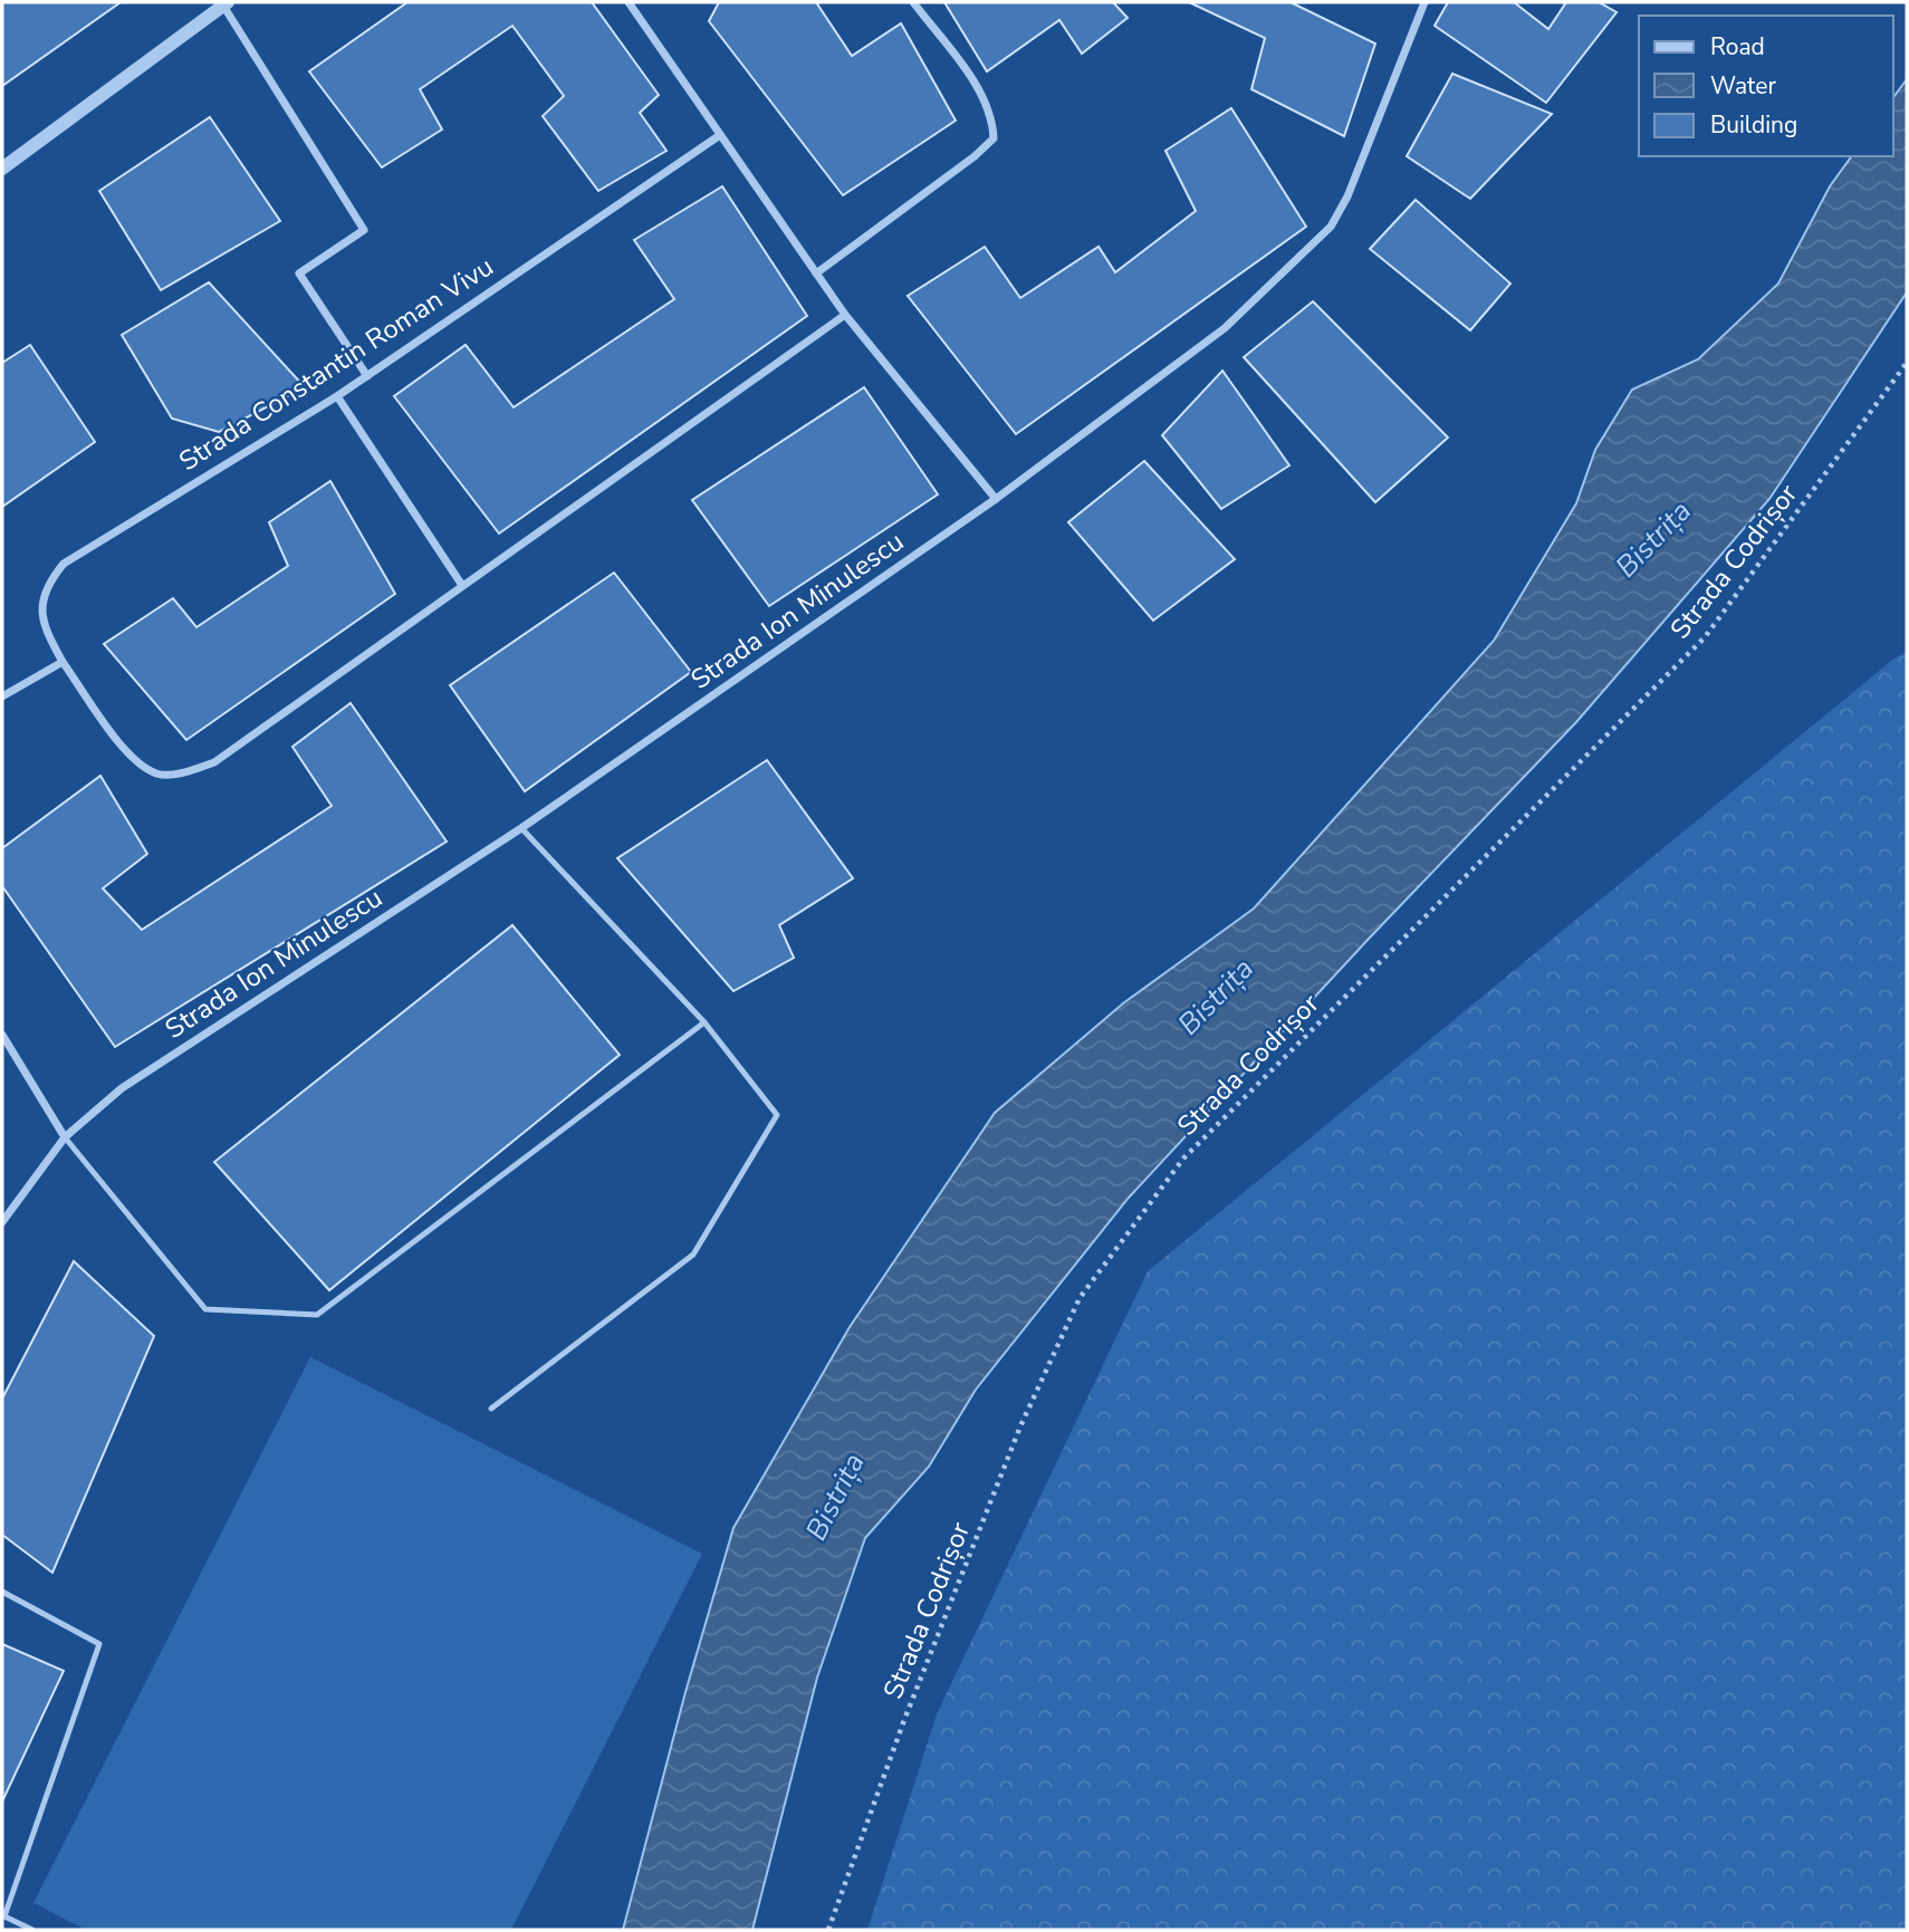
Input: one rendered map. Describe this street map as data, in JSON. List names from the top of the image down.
{
  "streets": {
    "street": ["Strada Constantin Roman Vivu", "Strada Ion Minulescu"],
    "path": ["Strada Codrișor"]
  },
  "water": ["Bistrița"],
  "legend": ["Road", "Water", "Building"]
}
